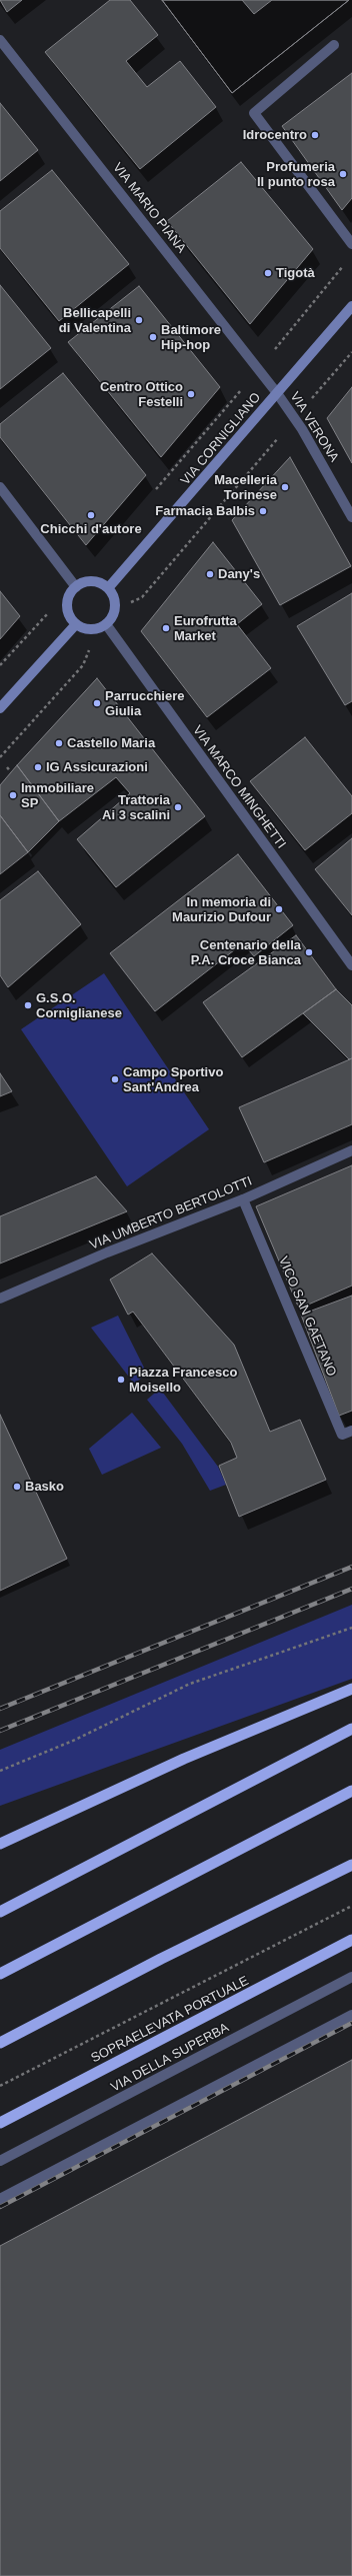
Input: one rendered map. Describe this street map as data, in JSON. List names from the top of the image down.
{
  "streets": {
    "highway": ["SOPRAELEVATA PORTUALE"],
    "main road": ["VIA CORNIGLIANO"],
    "street": [
      "VIA MARIO PIANA",
      "VIA VERONA",
      "VIA MARCO MINGHETTI",
      "VIA UMBERTO BERTOLOTTI",
      "VICO SAN GAETANO",
      "VIA DELLA SUPERBA"
    ]
  },
  "crossings": [
    ["VIA MARIO PIANA", "VIA VERONA"],
    ["VIA MARIO PIANA", "VIA CORNIGLIANO"],
    ["VIA VERONA", "VIA CORNIGLIANO"],
    ["VIA CORNIGLIANO", "VIA MARCO MINGHETTI"],
    ["VIA UMBERTO BERTOLOTTI", "VICO SAN GAETANO"]
  ],
  "places": [
    "Idrocentro",
    "Profumeria Il punto rosa",
    "Tigotà",
    "Bellicapelli di Valentina",
    "Baltimore Hip-hop",
    "Centro Ottico Festelli",
    "Macelleria Torinese",
    "Farmacia Balbis",
    "Chicchi d'autore",
    "Dany's",
    "Eurofrutta Market",
    "Parrucchiere Giulia",
    "Castello Maria",
    "IG Assicurazioni",
    "Immobiliare SP",
    "Trattoria Ai 3 scalini",
    "In memoria di Maurizio Dufour",
    "Centenario della P.A. Croce Bianca",
    "G.S.O. Corniglianese",
    "Campo Sportivo Sant'Andrea",
    "Piazza Francesco Moisello",
    "Basko"
  ]
}
